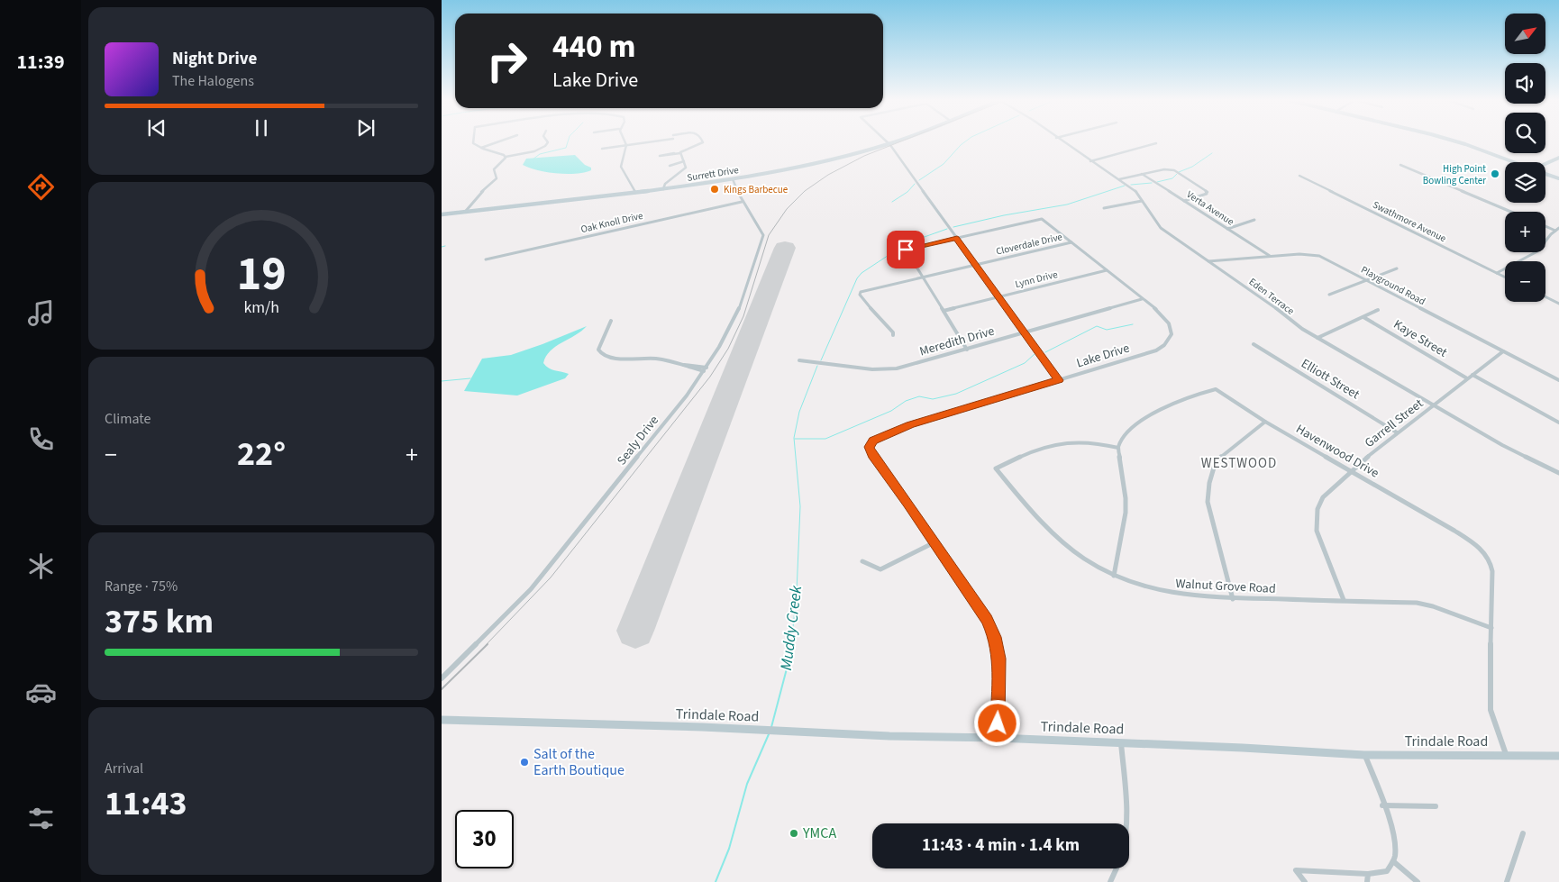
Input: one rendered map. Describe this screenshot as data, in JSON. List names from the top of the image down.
{
  "streets": {
    "main road": ["Surrett Drive", "Trindale Road"],
    "street": [
      "Verta Avenue",
      "Swathmore Avenue",
      "Oak Knoll Drive",
      "Cloverdale Drive",
      "Lynn Drive",
      "Playground Road",
      "Eden Terrace",
      "Kaye Street",
      "Meredith Drive",
      "Lake Drive",
      "Elliott Street",
      "Garrell Street",
      "Sealy Drive",
      "Havenwood Drive",
      "Walnut Grove Road"
    ]
  },
  "crossings": [
    ["Surrett Drive", "Sealy Drive"],
    ["Verta Avenue", "Playground Road"],
    ["Oak Knoll Drive", "Sealy Drive"],
    ["Cloverdale Drive", "Lake Drive"],
    ["Lynn Drive", "Lake Drive"],
    ["Playground Road", "Eden Terrace"],
    ["Playground Road", "Garrell Street"],
    ["Eden Terrace", "Garrell Street"],
    ["Kaye Street", "Garrell Street"],
    ["Meredith Drive", "Lake Drive"],
    ["Lake Drive", "Trindale Road"],
    ["Elliott Street", "Garrell Street"],
    ["Garrell Street", "Havenwood Drive"],
    ["Garrell Street", "Walnut Grove Road"],
    ["Havenwood Drive", "Walnut Grove Road"],
    ["Havenwood Drive", "Trindale Road"]
  ],
  "districts": ["WESTWOOD"],
  "water": ["Muddy Creek"],
  "places": [
    "High Point Bowling Center",
    "Kings Barbecue",
    "Salt of the Earth Boutique",
    "YMCA"
  ],
  "north": "top right",
  "page": {
    "tabs": "11:39",
    "map_buttons": ["+", "−"],
    "turn": ["440 m", "Lake Drive"],
    "song": ["Night Drive", "The Halogens"],
    "tile": [
      "Climate",
      ["Range · 75%", "375 km"],
      ["Arrival", "11:43"]
    ],
    "heat": ["−", "22°", "+"],
    "limit": "30",
    "trip": "11:43 · 4 min · 1.4 km",
    "gauge": ["19", "km/h"]
  }
}
